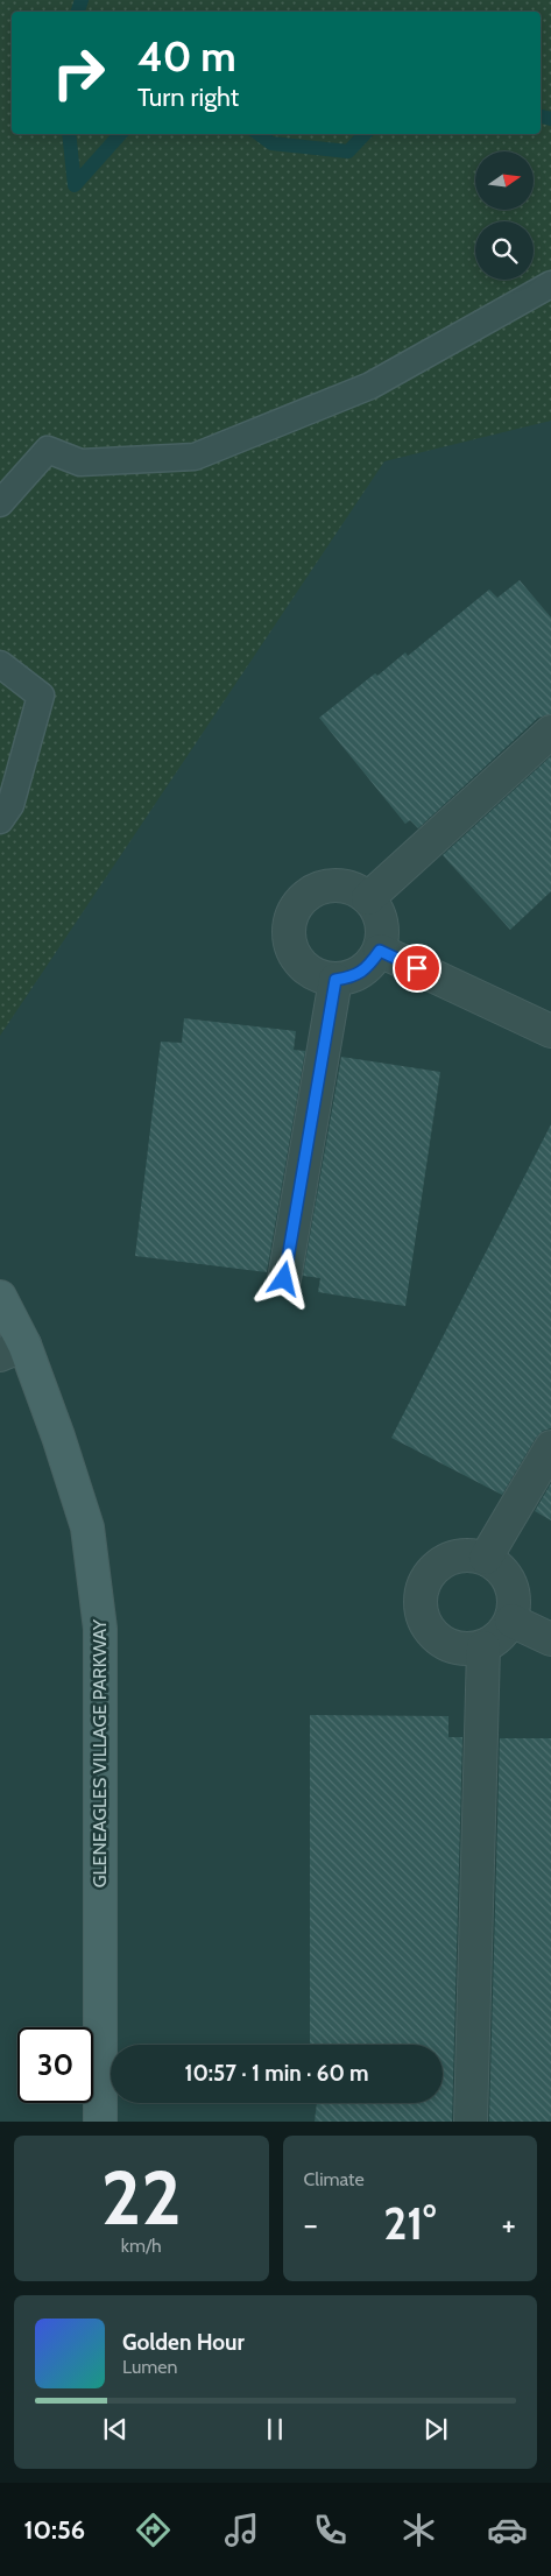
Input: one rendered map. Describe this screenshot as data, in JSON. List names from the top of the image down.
{
  "streets": {
    "street": ["GLENEAGLES VILLAGE PARKWAY"]
  },
  "north": "right",
  "page": {
    "turn": ["40 m", "Turn right"],
    "limit": "30",
    "trip": "10:57 · 1 min · 60 m",
    "tile": [
      ["22", "km/h"],
      "Climate"
    ],
    "heat": ["−", "21°", "+"],
    "song": ["Golden Hour", "Lumen"],
    "tabs": "10:56"
  }
}
